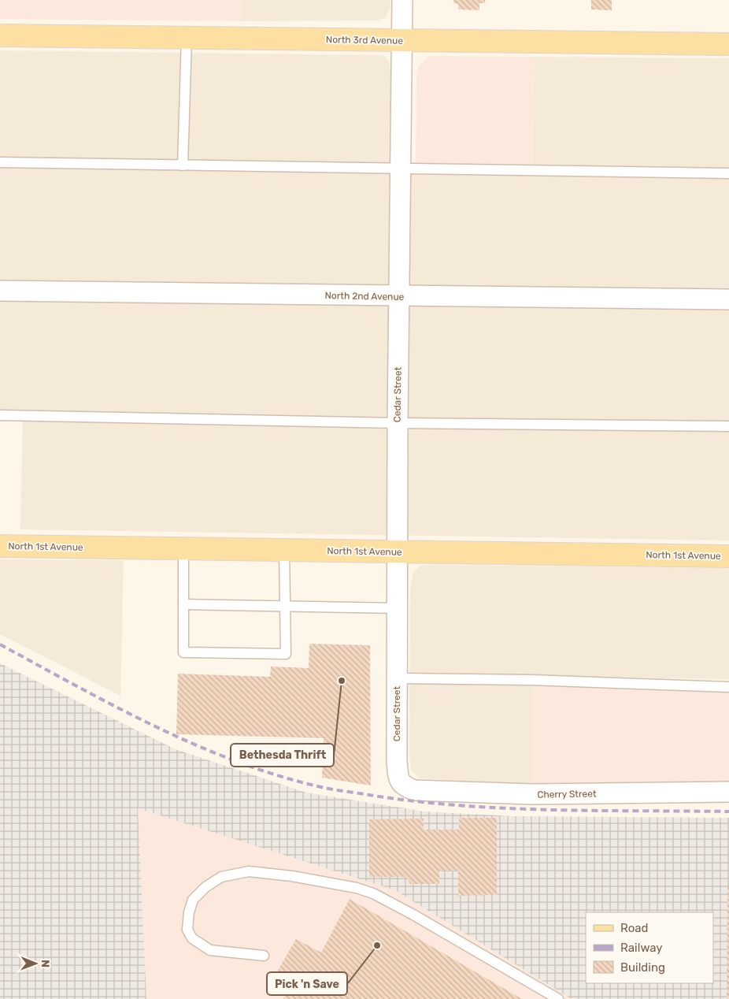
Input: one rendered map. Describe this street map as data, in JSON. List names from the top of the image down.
{
  "streets": {
    "main road": ["North 3rd Avenue", "North 1st Avenue"],
    "street": ["North 2nd Avenue", "Cedar Street", "Cherry Street"]
  },
  "crossings": [
    ["North 3rd Avenue", "Cedar Street"],
    ["North 2nd Avenue", "Cedar Street"],
    ["Cedar Street", "North 1st Avenue"],
    ["Cedar Street", "Cherry Street"]
  ],
  "places": ["Bethesda Thrift", "Pick 'n Save"],
  "legend": ["Road", "Railway", "Building"],
  "north": "right"
}
